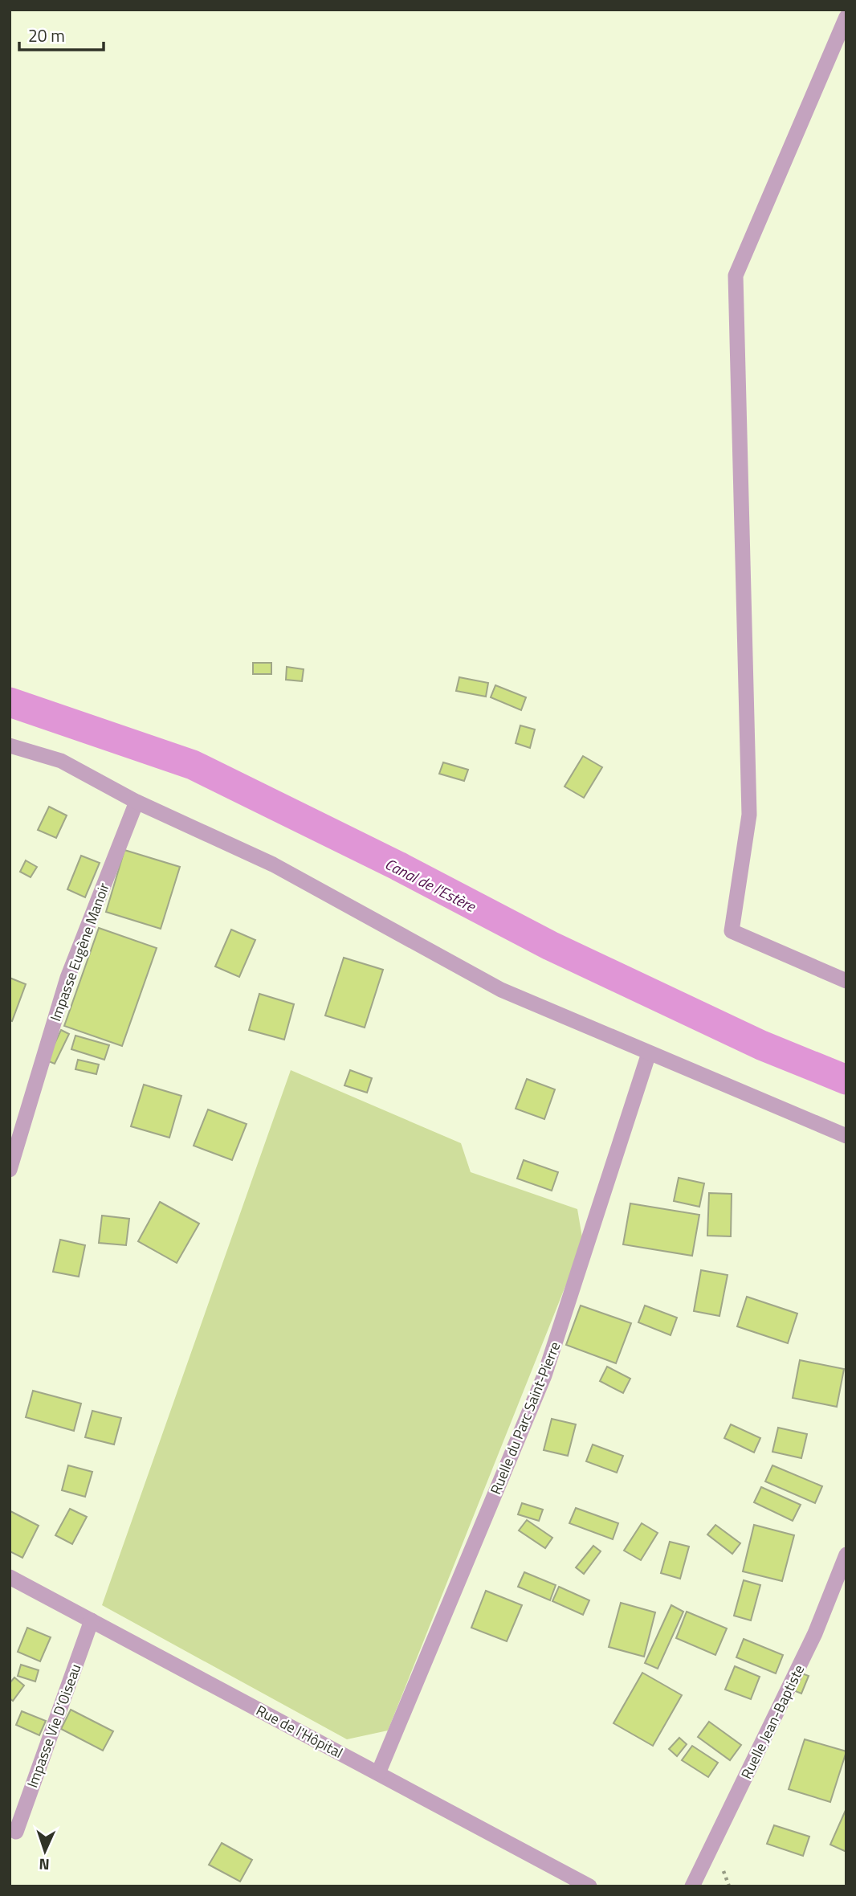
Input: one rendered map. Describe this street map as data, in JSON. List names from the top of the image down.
{
  "streets": {
    "street": [
      "Impasse Eugène Manoir",
      "Ruelle du Parc Saint-Pierre",
      "Ruelle Jean-Baptiste",
      "Impasse Vie D’Oiseau",
      "Rue de l'Hôpital"
    ]
  },
  "crossings": [
    ["Ruelle du Parc Saint-Pierre", "Rue de l'Hôpital"],
    ["Impasse Vie D’Oiseau", "Rue de l'Hôpital"]
  ],
  "water": ["Canal de l'Estère"],
  "scale_bar": "20 m",
  "north": "bottom"
}
